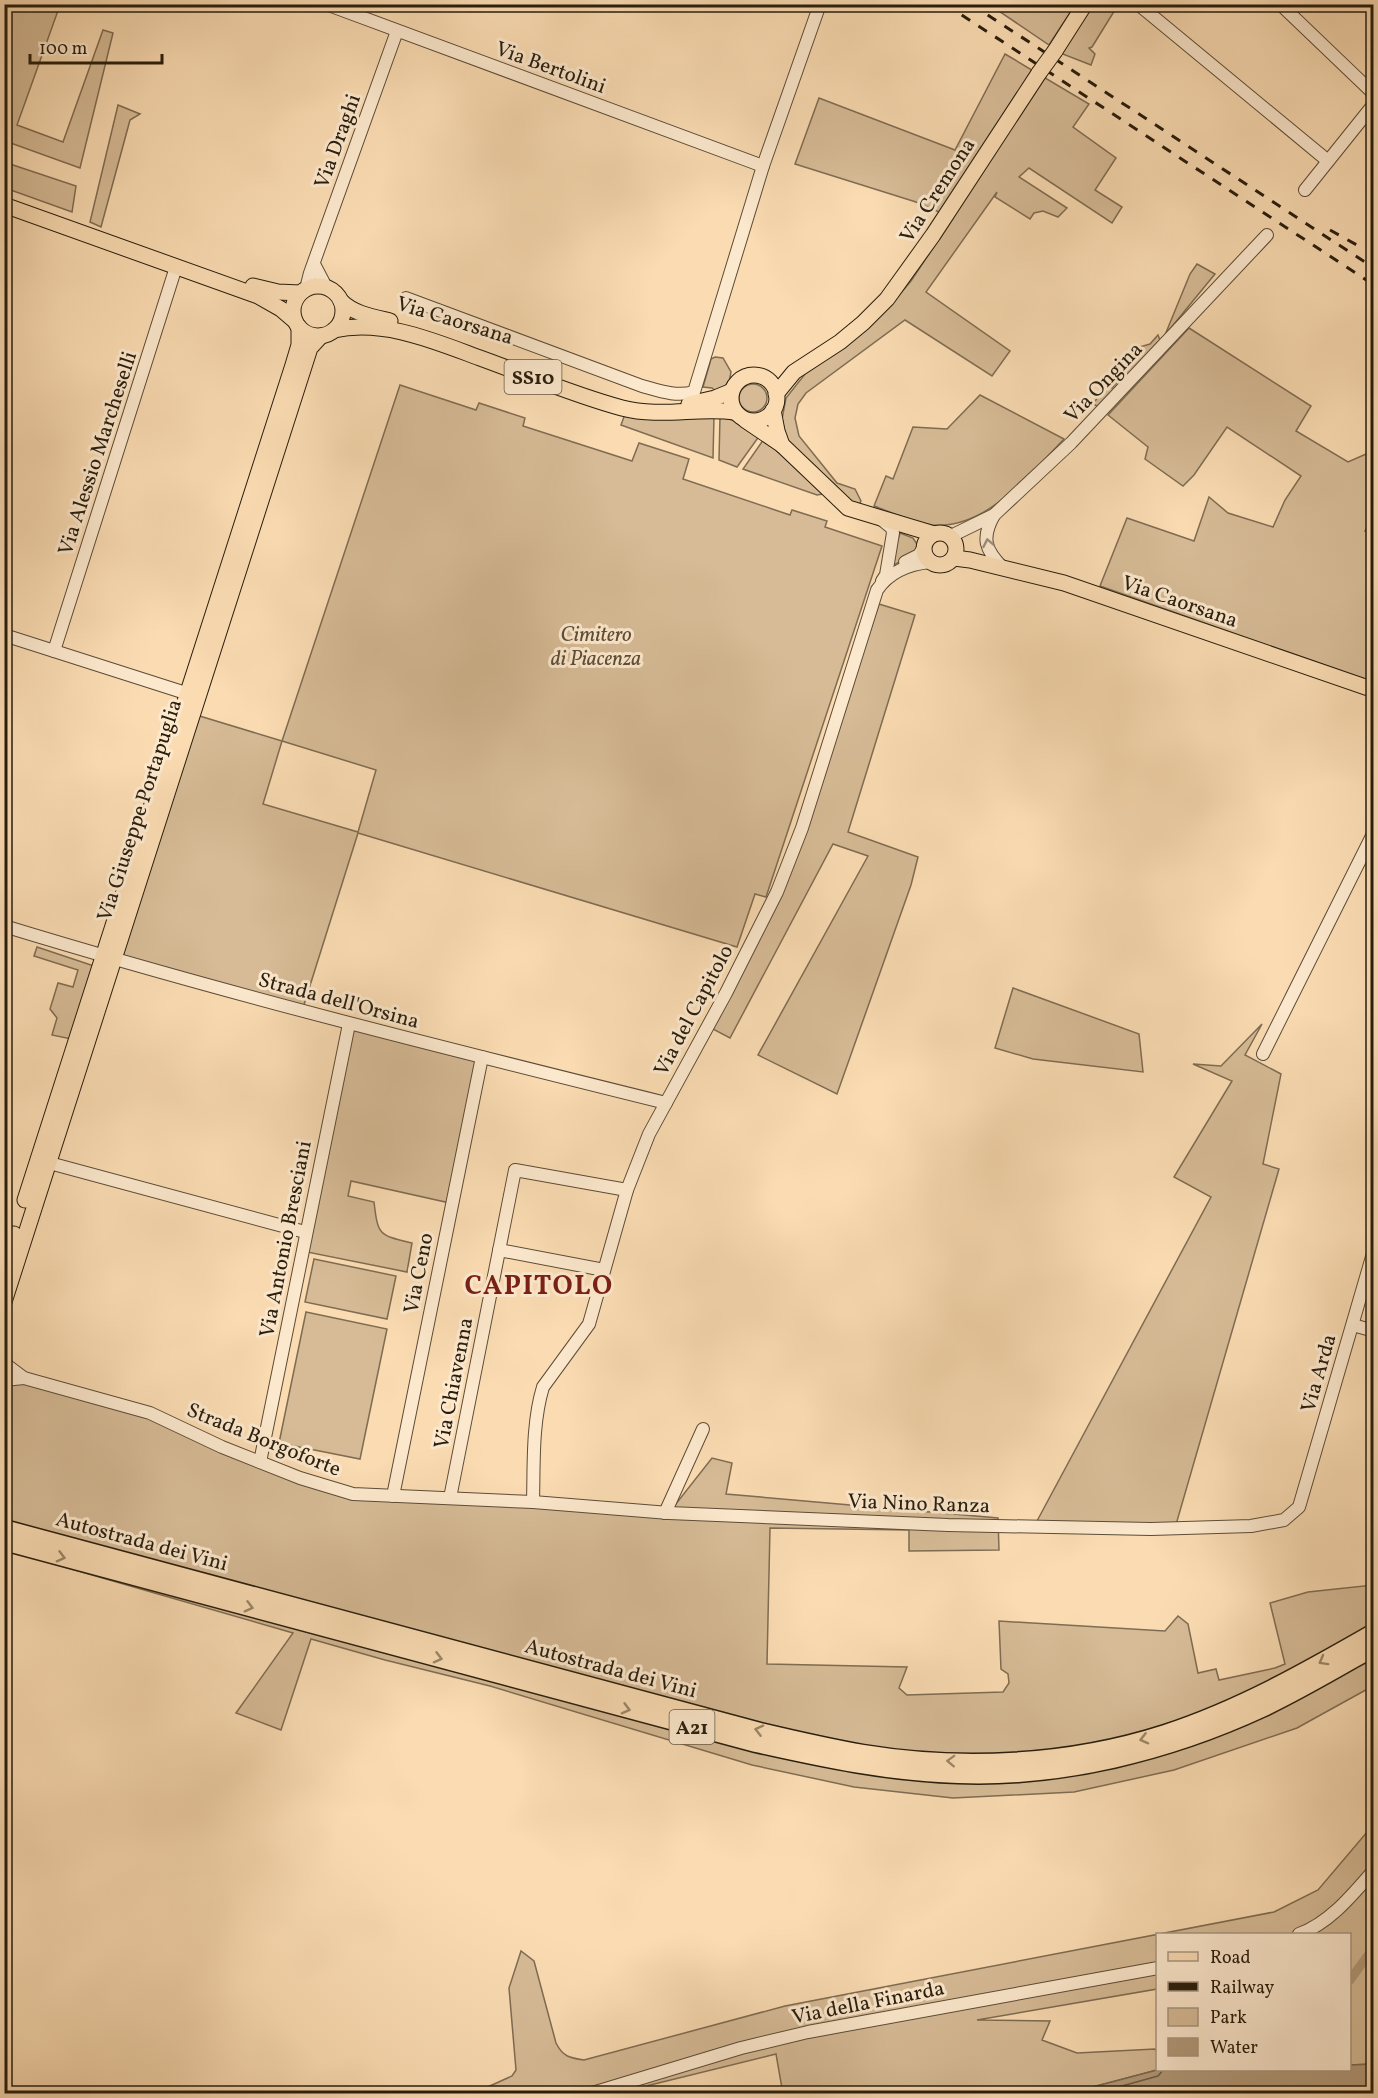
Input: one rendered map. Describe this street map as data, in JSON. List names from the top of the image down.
{
  "streets": {
    "highway": ["Autostrada dei Vini", "A21"],
    "main road": [
      "Via Cremona",
      "Via Caorsana",
      "SS10",
      "Via Giuseppe Portapuglia"
    ],
    "street": [
      "Via Bertolini",
      "Via Draghi",
      "Via Ongina",
      "Via Alessio Marcheselli",
      "Strada dell'Orsina",
      "Via del Capitolo",
      "Via Antonio Bresciani",
      "Via Ceno",
      "Via Arda",
      "Via Chiavenna",
      "Strada Borgoforte",
      "Via Nino Ranza",
      "Via della Finarda"
    ]
  },
  "crossings": [
    ["Via Bertolini", "Via Draghi"],
    ["Via Draghi", "Via Caorsana"],
    ["Via Draghi", "SS10"],
    ["Via Draghi", "Via Giuseppe Portapuglia"],
    ["Via Cremona", "SS10"],
    ["Via Caorsana", "SS10"],
    ["Via Caorsana", "Via Ongina"],
    ["Via Caorsana", "Via Giuseppe Portapuglia"],
    ["SS10", "Via Alessio Marcheselli"],
    ["SS10", "Via Giuseppe Portapuglia"],
    ["Via Giuseppe Portapuglia", "Strada dell'Orsina"],
    ["Strada dell'Orsina", "Via del Capitolo"],
    ["Strada dell'Orsina", "Via Antonio Bresciani"],
    ["Strada dell'Orsina", "Via Ceno"],
    ["Via del Capitolo", "Via Chiavenna"],
    ["Via del Capitolo", "Strada Borgoforte"],
    ["Via del Capitolo", "Via Nino Ranza"],
    ["Via Antonio Bresciani", "Strada Borgoforte"],
    ["Via Ceno", "Strada Borgoforte"],
    ["Via Arda", "Via Nino Ranza"],
    ["Via Chiavenna", "Strada Borgoforte"],
    ["Strada Borgoforte", "Via Nino Ranza"]
  ],
  "districts": ["CAPITOLO"],
  "parks": ["Cimitero di Piacenza"],
  "legend": [
    "Road",
    "Railway",
    "Park",
    "Water"
  ],
  "scale_bar": "100 m"
}
